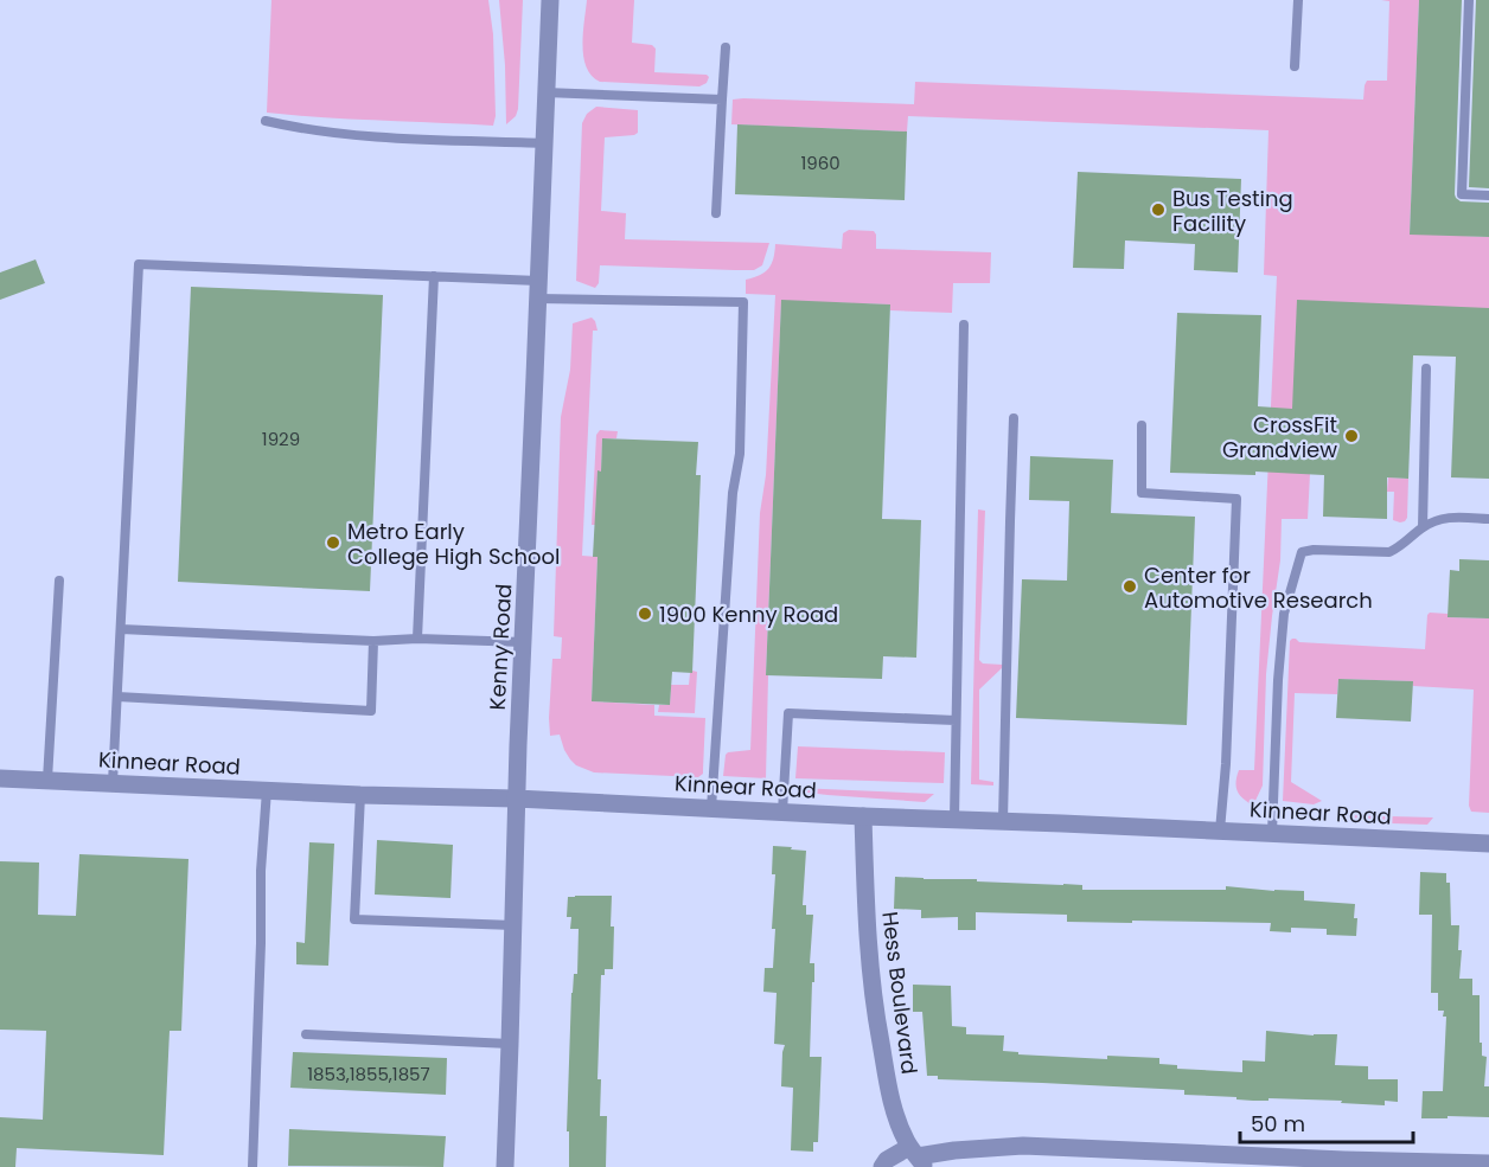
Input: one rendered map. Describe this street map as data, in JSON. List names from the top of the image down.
{
  "streets": {
    "street": ["Kenny Road", "Kinnear Road", "Hess Boulevard"]
  },
  "crossings": [
    ["Kenny Road", "Kinnear Road"],
    ["Kinnear Road", "Hess Boulevard"]
  ],
  "places": [
    "Bus Testing Facility",
    "CrossFit Grandview",
    "Metro Early College High School",
    "Center for Automotive Research",
    "1900 Kenny Road"
  ],
  "house_numbers": ["1960", "1929", "1853,1855,1857"],
  "scale_bar": "50 m"
}
